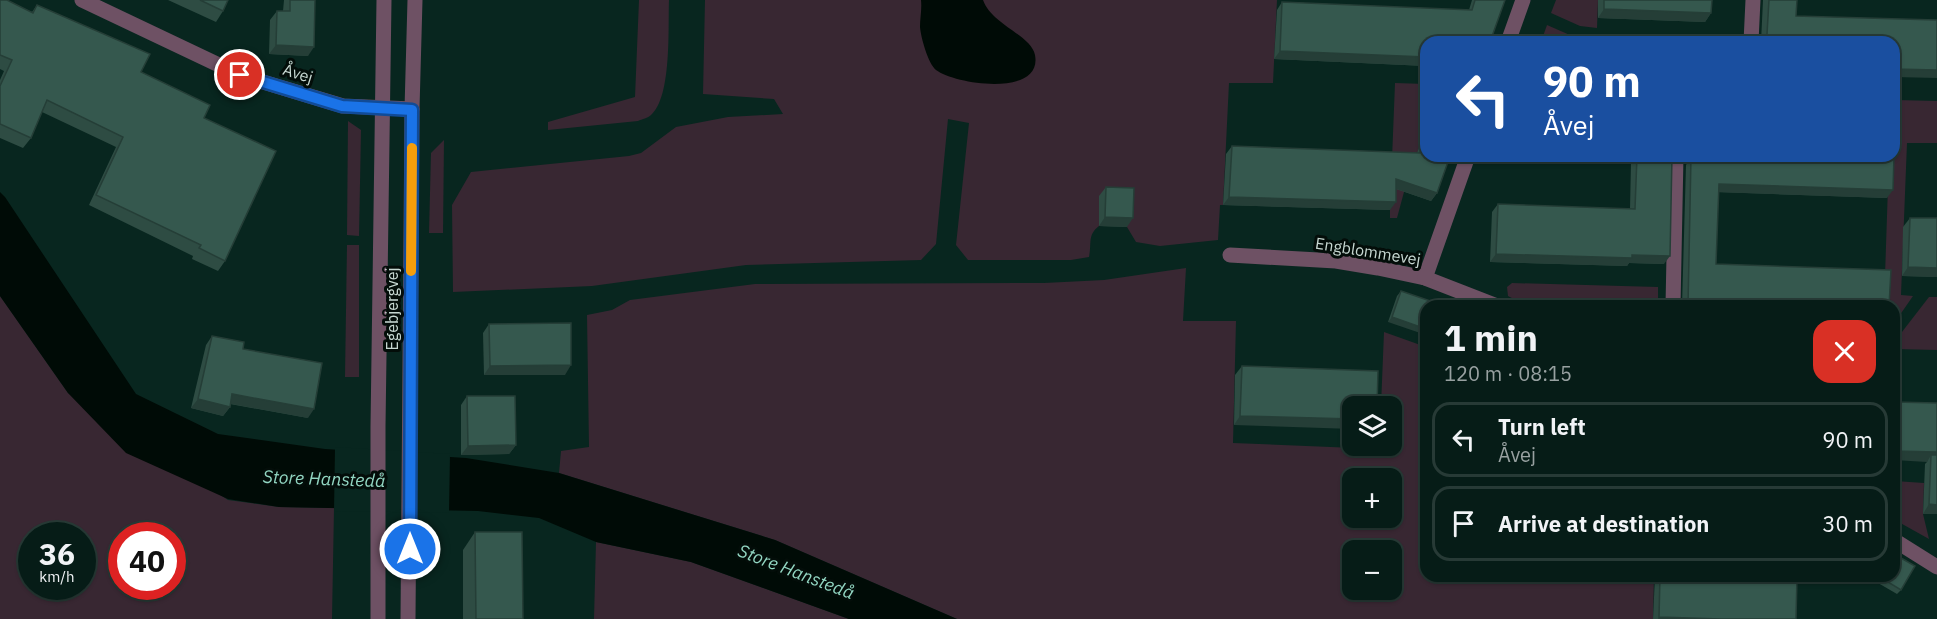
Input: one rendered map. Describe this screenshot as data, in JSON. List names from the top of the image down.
{
  "streets": {
    "street": ["Åvej", "Engblommevej", "Egebjergvej"]
  },
  "crossings": [
    ["Åvej", "Egebjergvej"]
  ],
  "water": ["Store Hanstedå"],
  "page": {
    "turn": ["90 m", "Åvej"],
    "heading": ["1 min", "120 m · 08:15"],
    "map_buttons": ["+", "−"],
    "list": [
      {
        "name": "Turn left",
        "note": "Åvej",
        "value": "90 m"
      },
      {
        "name": "Arrive at destination",
        "value": "30 m"
      }
    ],
    "speed": "36 km/h",
    "limit": "40"
  }
}
